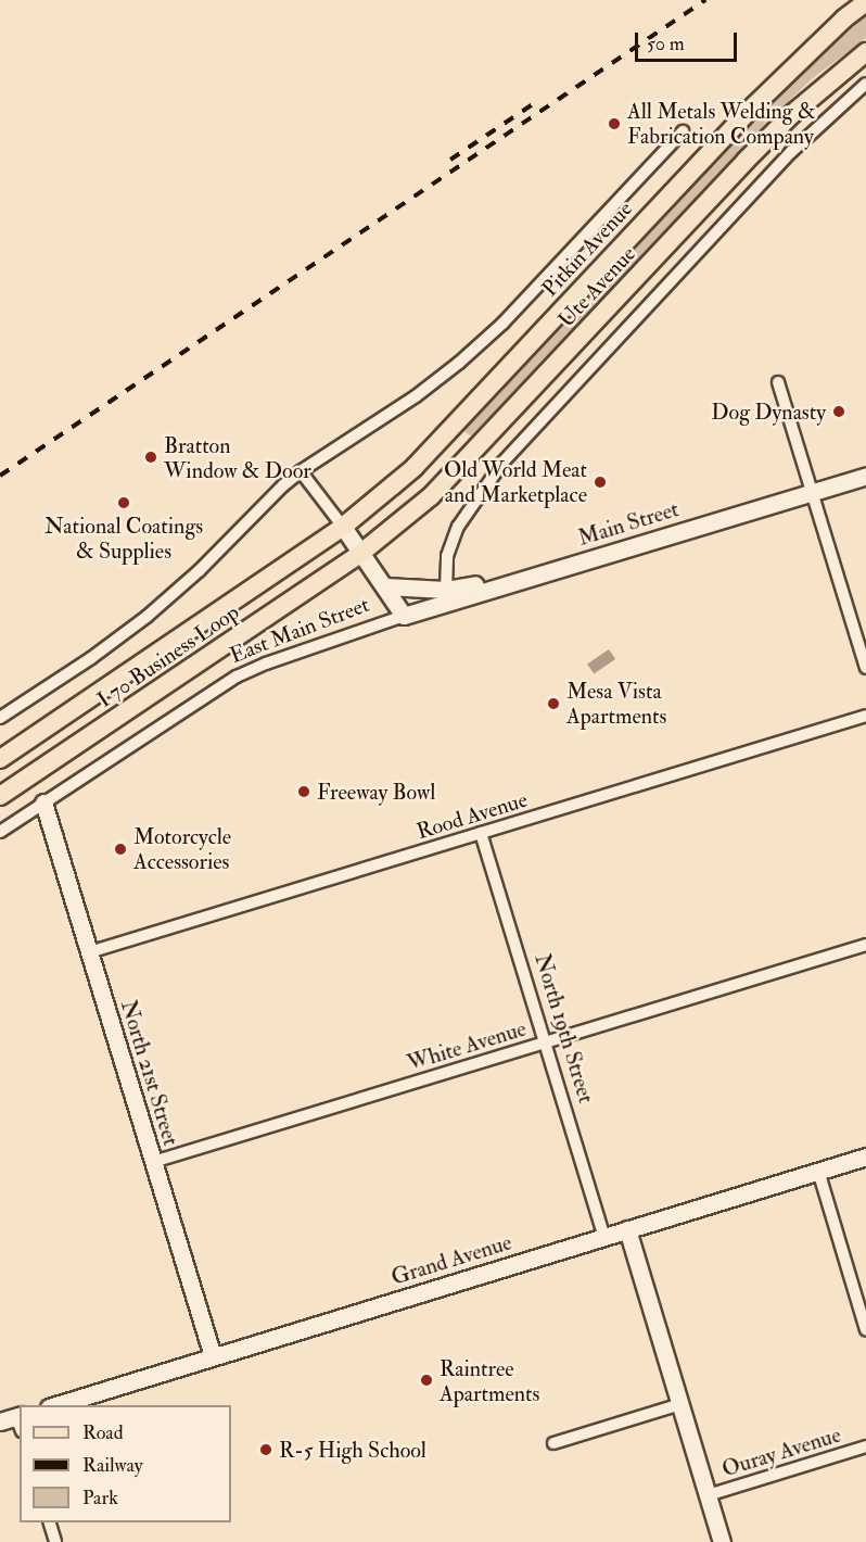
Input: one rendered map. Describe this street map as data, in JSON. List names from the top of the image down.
{
  "streets": {
    "main road": ["Pitkin Avenue", "Ute Avenue", "I 70 Business Loop"],
    "street": [
      "Main Street",
      "East Main Street",
      "Rood Avenue",
      "North 19th Street",
      "White Avenue",
      "North 21st Street",
      "Grand Avenue",
      "Ouray Avenue"
    ]
  },
  "crossings": [
    ["Pitkin Avenue", "East Main Street"],
    ["Pitkin Avenue", "I 70 Business Loop"],
    ["Ute Avenue", "East Main Street"],
    ["Ute Avenue", "I 70 Business Loop"],
    ["Main Street", "East Main Street"],
    ["East Main Street", "I 70 Business Loop"],
    ["East Main Street", "North 21st Street"],
    ["Rood Avenue", "North 19th Street"],
    ["Rood Avenue", "North 21st Street"],
    ["North 19th Street", "White Avenue"],
    ["North 19th Street", "Grand Avenue"],
    ["White Avenue", "North 21st Street"],
    ["North 21st Street", "Grand Avenue"]
  ],
  "places": [
    "All Metals Welding & Fabrication Company",
    "Dog Dynasty",
    "Bratton Window & Door",
    "Old World Meat and Marketplace",
    "National Coatings & Supplies",
    "Mesa Vista Apartments",
    "Freeway Bowl",
    "Motorcycle Accessories",
    "Raintree Apartments",
    "R-5 High School"
  ],
  "legend": ["Road", "Railway", "Park"],
  "scale_bar": "50 m"
}
